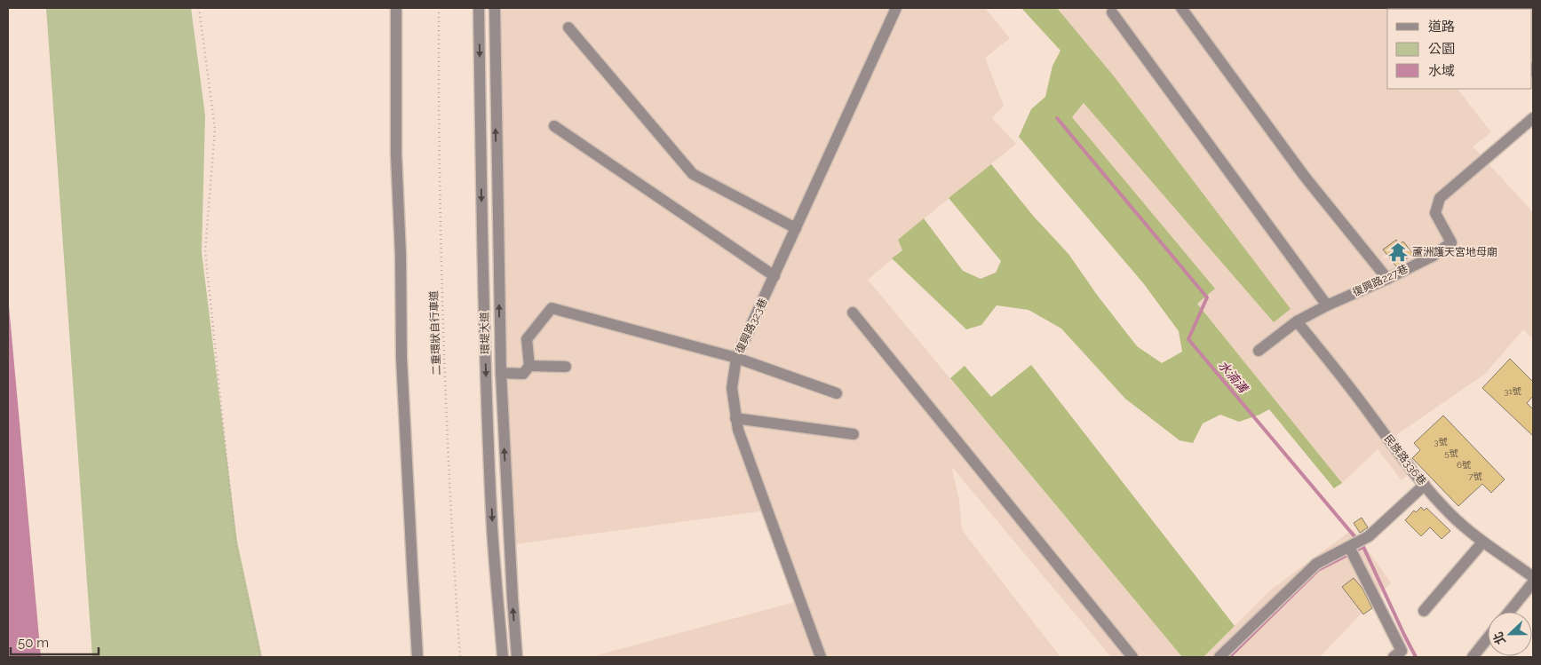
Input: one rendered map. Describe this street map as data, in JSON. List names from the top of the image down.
{
  "streets": {
    "street": [
      "復興路227巷",
      "復興路323巷",
      "環堤大道",
      "民族路336巷"
    ],
    "path": ["二重環狀自行車道"]
  },
  "crossings": [
    ["復興路227巷", "民族路336巷"]
  ],
  "water": ["水湳溝"],
  "places": {
    "temple": ["蘆洲護天宮地母廟"]
  },
  "house_numbers": [
    "31號",
    "3號",
    "5號",
    "6號",
    "7號"
  ],
  "legend": ["道路", "公園", "水域"],
  "scale_bar": "50 m",
  "north": "left"
}
